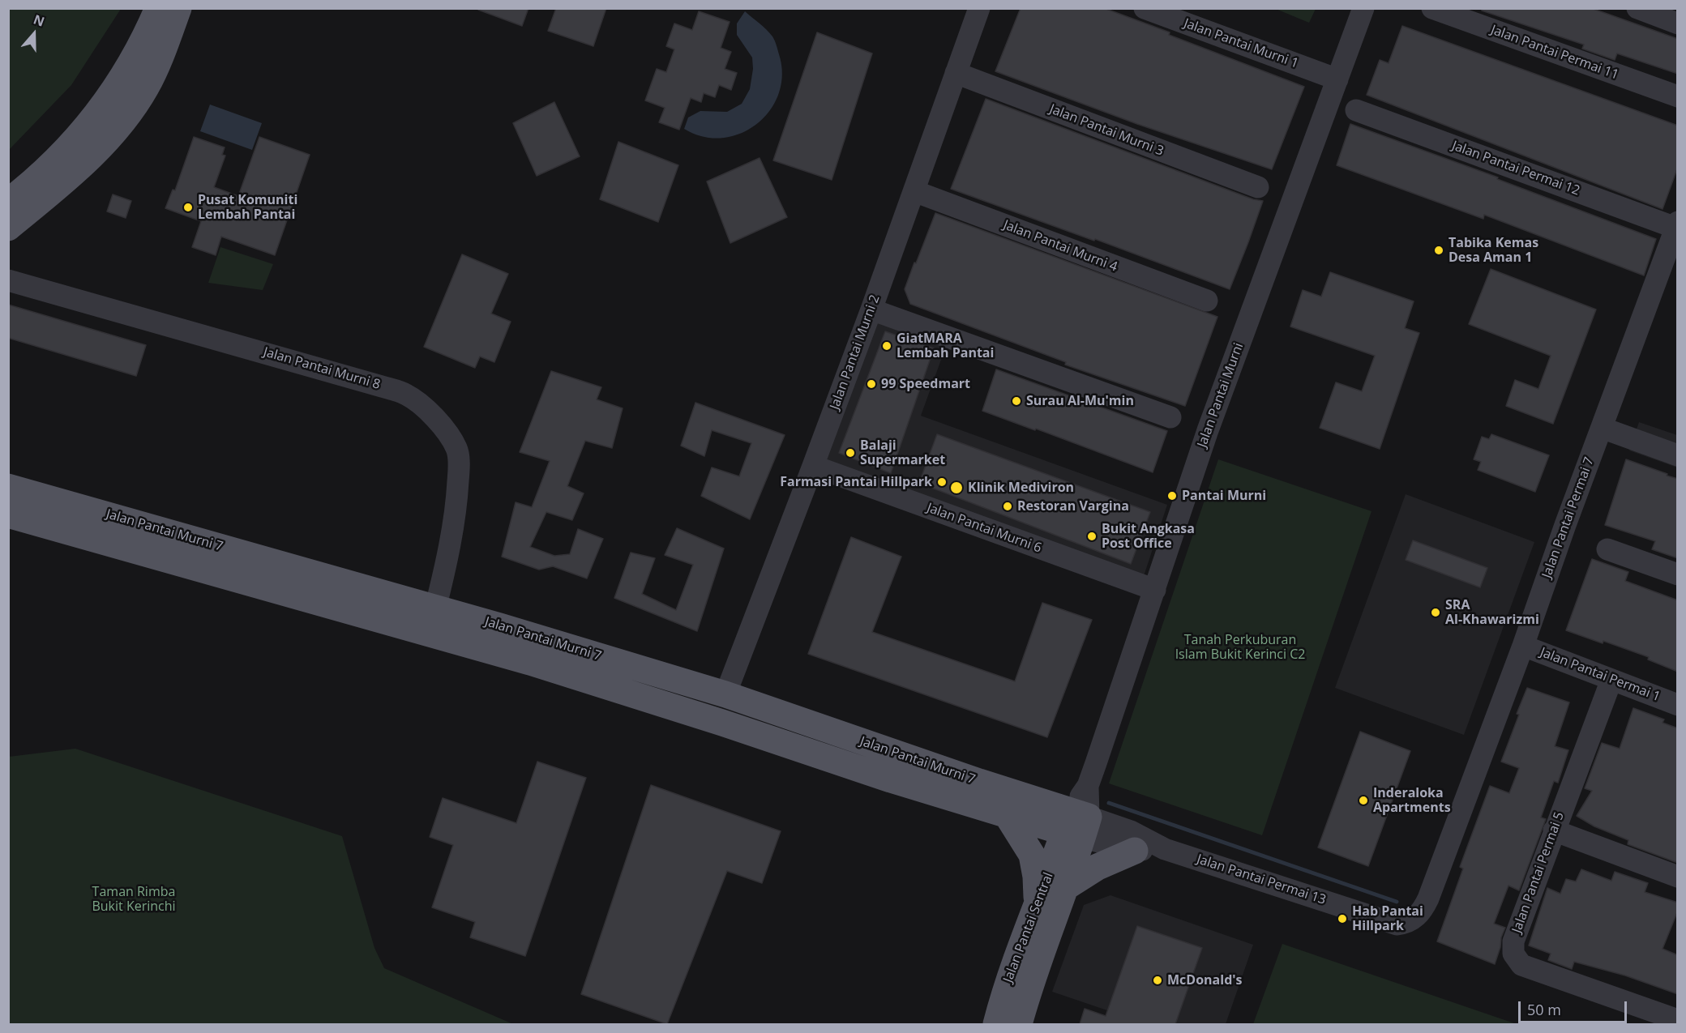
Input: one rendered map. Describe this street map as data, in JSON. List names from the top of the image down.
{
  "streets": {
    "main road": ["Jalan Pantai Murni 7", "Jalan Pantai Sentral"],
    "street": [
      "Jalan Pantai Murni 1",
      "Jalan Pantai Permai 11",
      "Jalan Pantai Murni 3",
      "Jalan Pantai Permai 12",
      "Jalan Pantai Murni 4",
      "Jalan Pantai Murni 2",
      "Jalan Pantai Murni 8",
      "Jalan Pantai Murni",
      "Jalan Pantai Permai 7",
      "Jalan Pantai Murni 6",
      "Jalan Pantai Permai 1",
      "Jalan Pantai Permai 5",
      "Jalan Pantai Permai 13"
    ]
  },
  "crossings": [
    ["Jalan Pantai Murni 1", "Jalan Pantai Murni"],
    ["Jalan Pantai Murni 3", "Jalan Pantai Murni 2"],
    ["Jalan Pantai Permai 12", "Jalan Pantai Permai 7"],
    ["Jalan Pantai Murni 4", "Jalan Pantai Murni 2"],
    ["Jalan Pantai Murni 2", "Jalan Pantai Murni 6"],
    ["Jalan Pantai Murni 2", "Jalan Pantai Murni 7"],
    ["Jalan Pantai Murni 8", "Jalan Pantai Murni 7"],
    ["Jalan Pantai Murni", "Jalan Pantai Murni 6"],
    ["Jalan Pantai Murni", "Jalan Pantai Murni 7"],
    ["Jalan Pantai Murni", "Jalan Pantai Permai 13"],
    ["Jalan Pantai Murni", "Jalan Pantai Sentral"],
    ["Jalan Pantai Permai 7", "Jalan Pantai Permai 1"],
    ["Jalan Pantai Permai 7", "Jalan Pantai Permai 13"],
    ["Jalan Pantai Murni 7", "Jalan Pantai Permai 13"],
    ["Jalan Pantai Murni 7", "Jalan Pantai Sentral"],
    ["Jalan Pantai Permai 1", "Jalan Pantai Permai 5"],
    ["Jalan Pantai Permai 13", "Jalan Pantai Sentral"]
  ],
  "parks": ["Tanah Perkuburan Islam Bukit Kerinci C2", "Taman Rimba Bukit Kerinchi"],
  "places": [
    "Pusat Komuniti Lembah Pantai",
    "Tabika Kemas Desa Aman 1",
    "GiatMARA Lembah Pantai",
    "99 Speedmart",
    "Surau Al-Mu'min",
    "Balaji Supermarket",
    "Farmasi Pantai Hillpark",
    "Klinik Mediviron",
    "Pantai Murni",
    "Restoran Vargina",
    "Bukit Angkasa Post Office",
    "SRA Al-Khawarizmi",
    "Inderaloka Apartments",
    "Hab Pantai Hillpark",
    "McDonald's"
  ],
  "scale_bar": "50 m",
  "north": "top"
}
